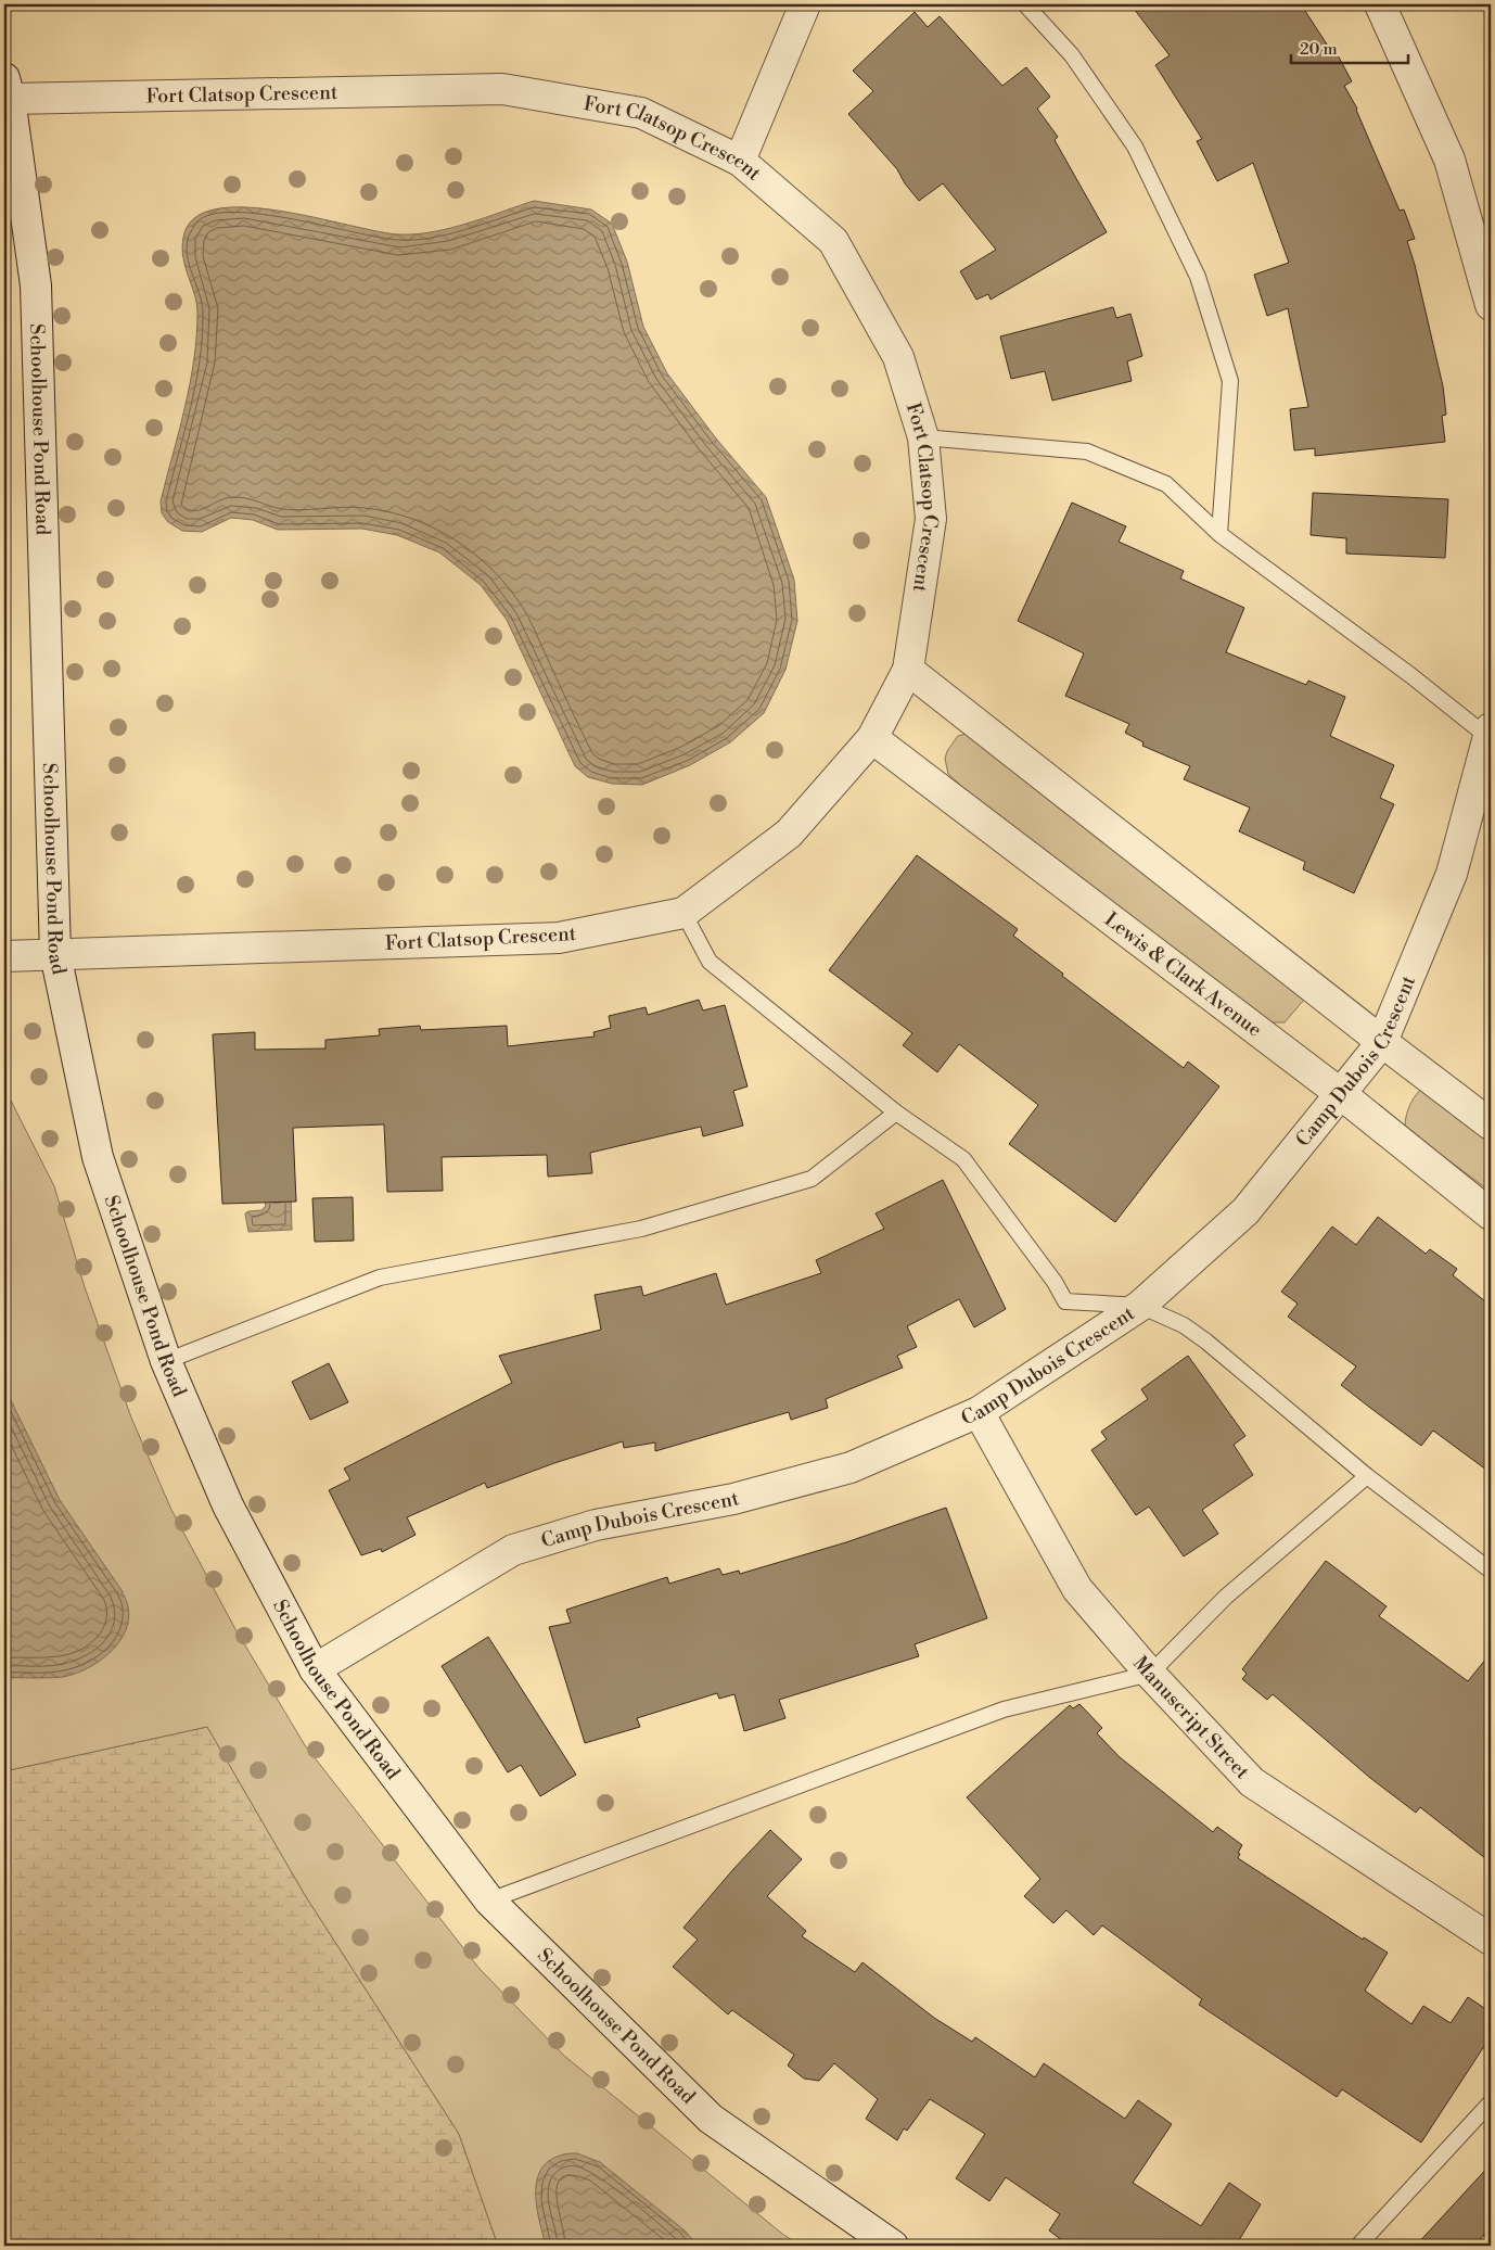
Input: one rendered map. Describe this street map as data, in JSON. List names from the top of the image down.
{
  "streets": {
    "street": [
      "Fort Clatsop Crescent",
      "Schoolhouse Pond Road",
      "Lewis & Clark Avenue",
      "Camp Dubois Crescent",
      "Manuscript Street"
    ]
  },
  "crossings": [
    ["Fort Clatsop Crescent", "Schoolhouse Pond Road"],
    ["Fort Clatsop Crescent", "Lewis & Clark Avenue"],
    ["Schoolhouse Pond Road", "Camp Dubois Crescent"],
    ["Lewis & Clark Avenue", "Camp Dubois Crescent"],
    ["Camp Dubois Crescent", "Manuscript Street"]
  ],
  "scale_bar": "20 m"
}
